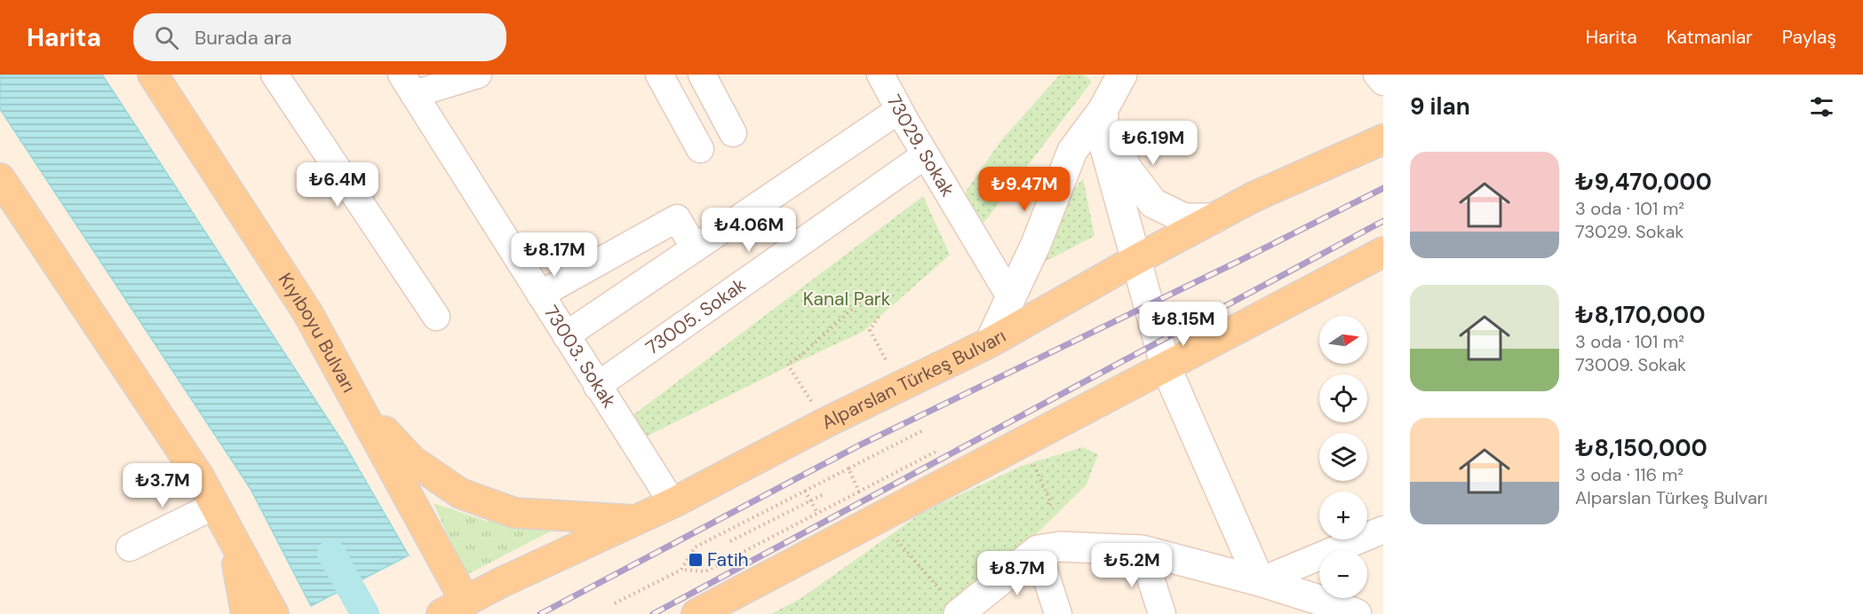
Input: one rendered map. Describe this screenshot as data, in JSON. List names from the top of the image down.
{
  "streets": {
    "main road": ["Kıyıboyu Bulvarı", "Alparslan Türkeş Bulvarı"],
    "street": ["73029. Sokak", "73005. Sokak", "73003. Sokak"]
  },
  "crossings": [
    ["73029. Sokak", "73005. Sokak"],
    ["73005. Sokak", "73003. Sokak"],
    ["Kıyıboyu Bulvarı", "Alparslan Türkeş Bulvarı"],
    ["73003. Sokak", "Alparslan Türkeş Bulvarı"]
  ],
  "parks": ["Kanal Park"],
  "places": {
    "transit": ["Fatih"]
  },
  "north": "right",
  "page": {
    "header": "Harita",
    "search": "Burada ara",
    "nav": ["Harita", "Katmanlar", "Paylaş"],
    "heading": "9 ilan",
    "price": [
      "₺6.19M",
      "₺6.4M",
      "₺9.47M",
      "₺4.06M",
      "₺8.17M",
      "₺8.15M",
      "₺3.7M",
      "₺5.2M",
      "₺8.7M"
    ],
    "list": [
      {
        "name": "₺9,470,000",
        "note": "3 oda · 101 m² · 73029. Sokak"
      },
      {
        "name": "₺8,170,000",
        "note": "3 oda · 101 m² · 73009. Sokak"
      },
      {
        "name": "₺8,150,000",
        "note": "3 oda · 116 m² · Alparslan Türkeş Bulvarı"
      }
    ],
    "map_buttons": ["+", "−"]
  }
}
